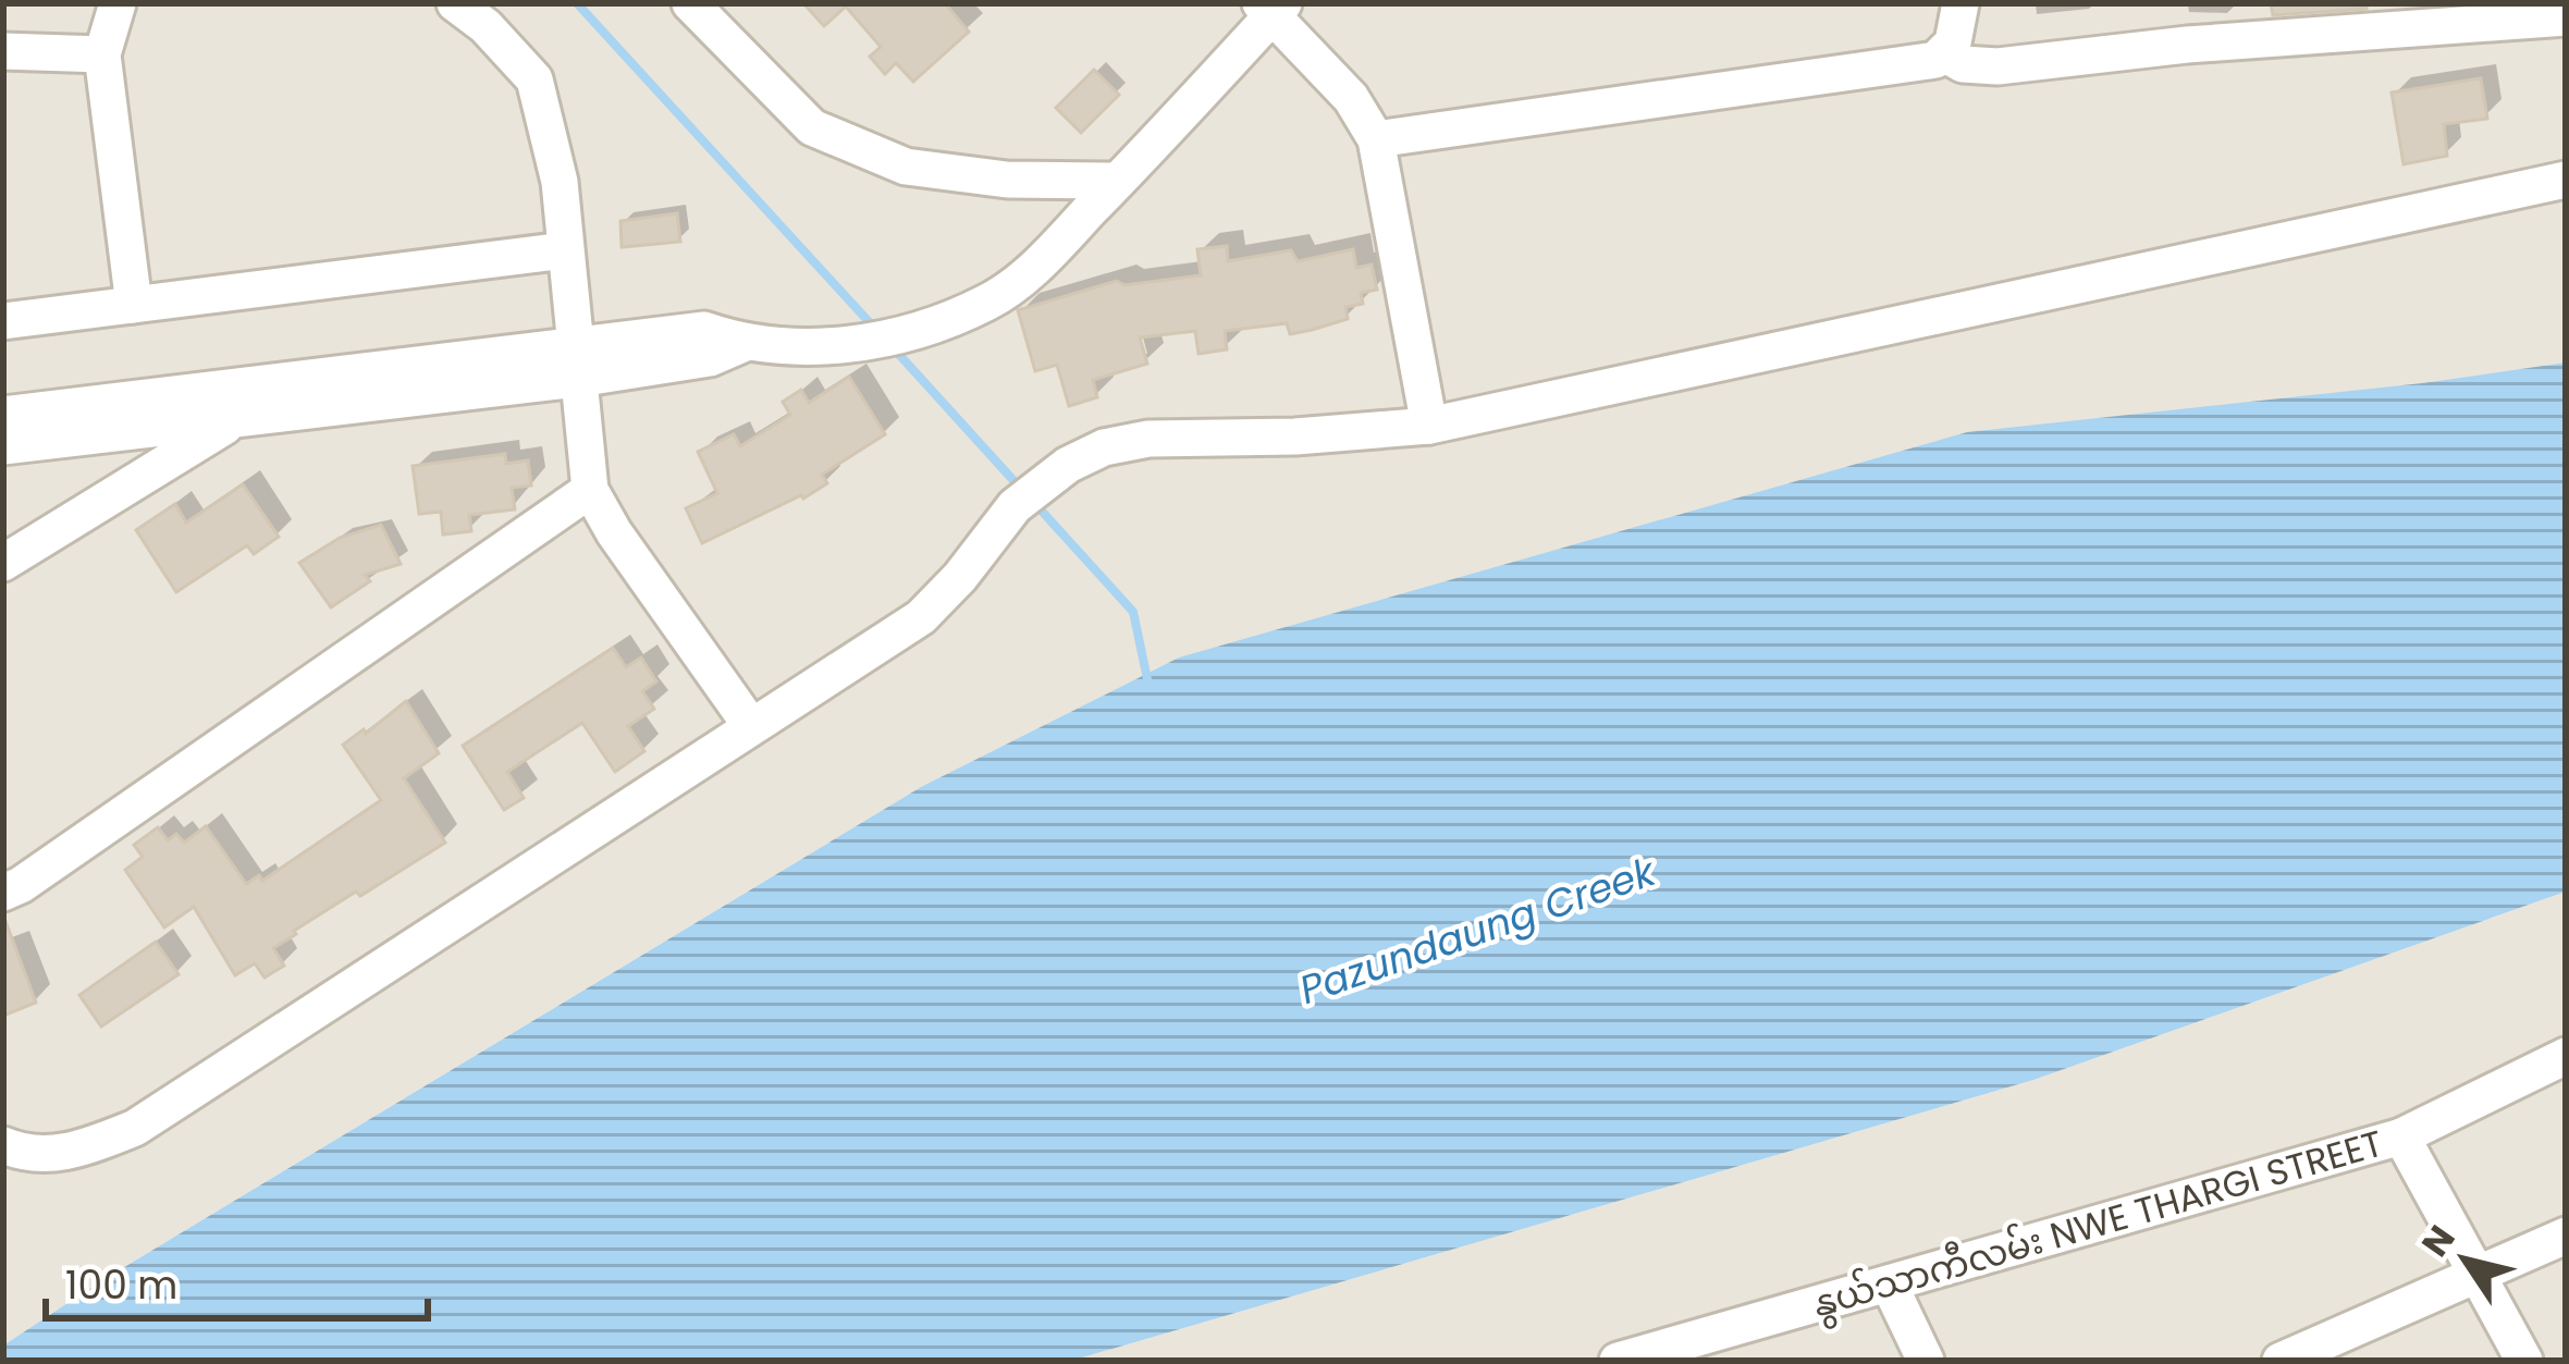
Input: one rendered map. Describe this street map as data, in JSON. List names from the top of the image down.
{
  "streets": {
    "street": ["နွယ်သာကီလမ်း NWE THARGI STREET"]
  },
  "water": ["Pazundaung Creek"],
  "scale_bar": "100 m",
  "north": "top left"
}
